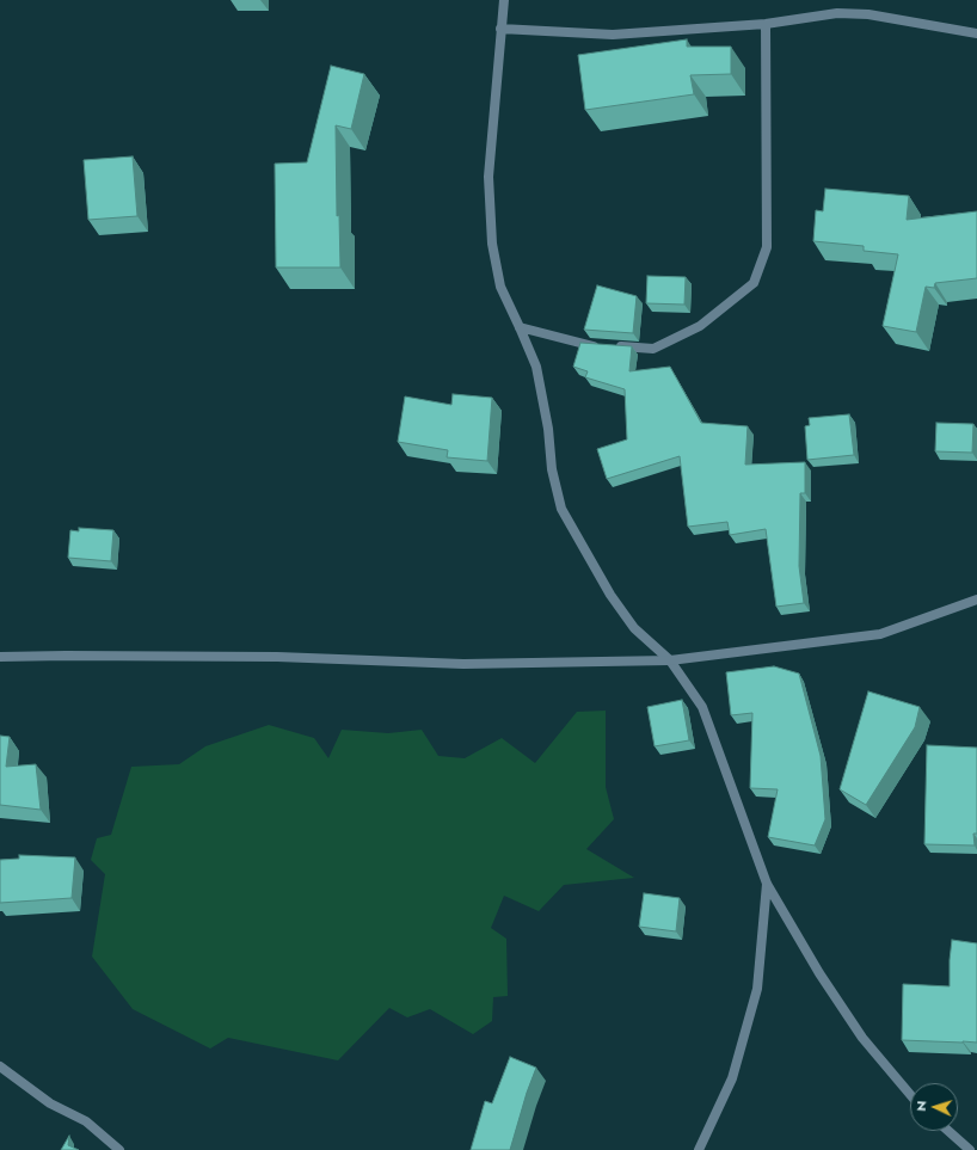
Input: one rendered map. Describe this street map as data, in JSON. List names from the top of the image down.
{
  "north": "left"
}
